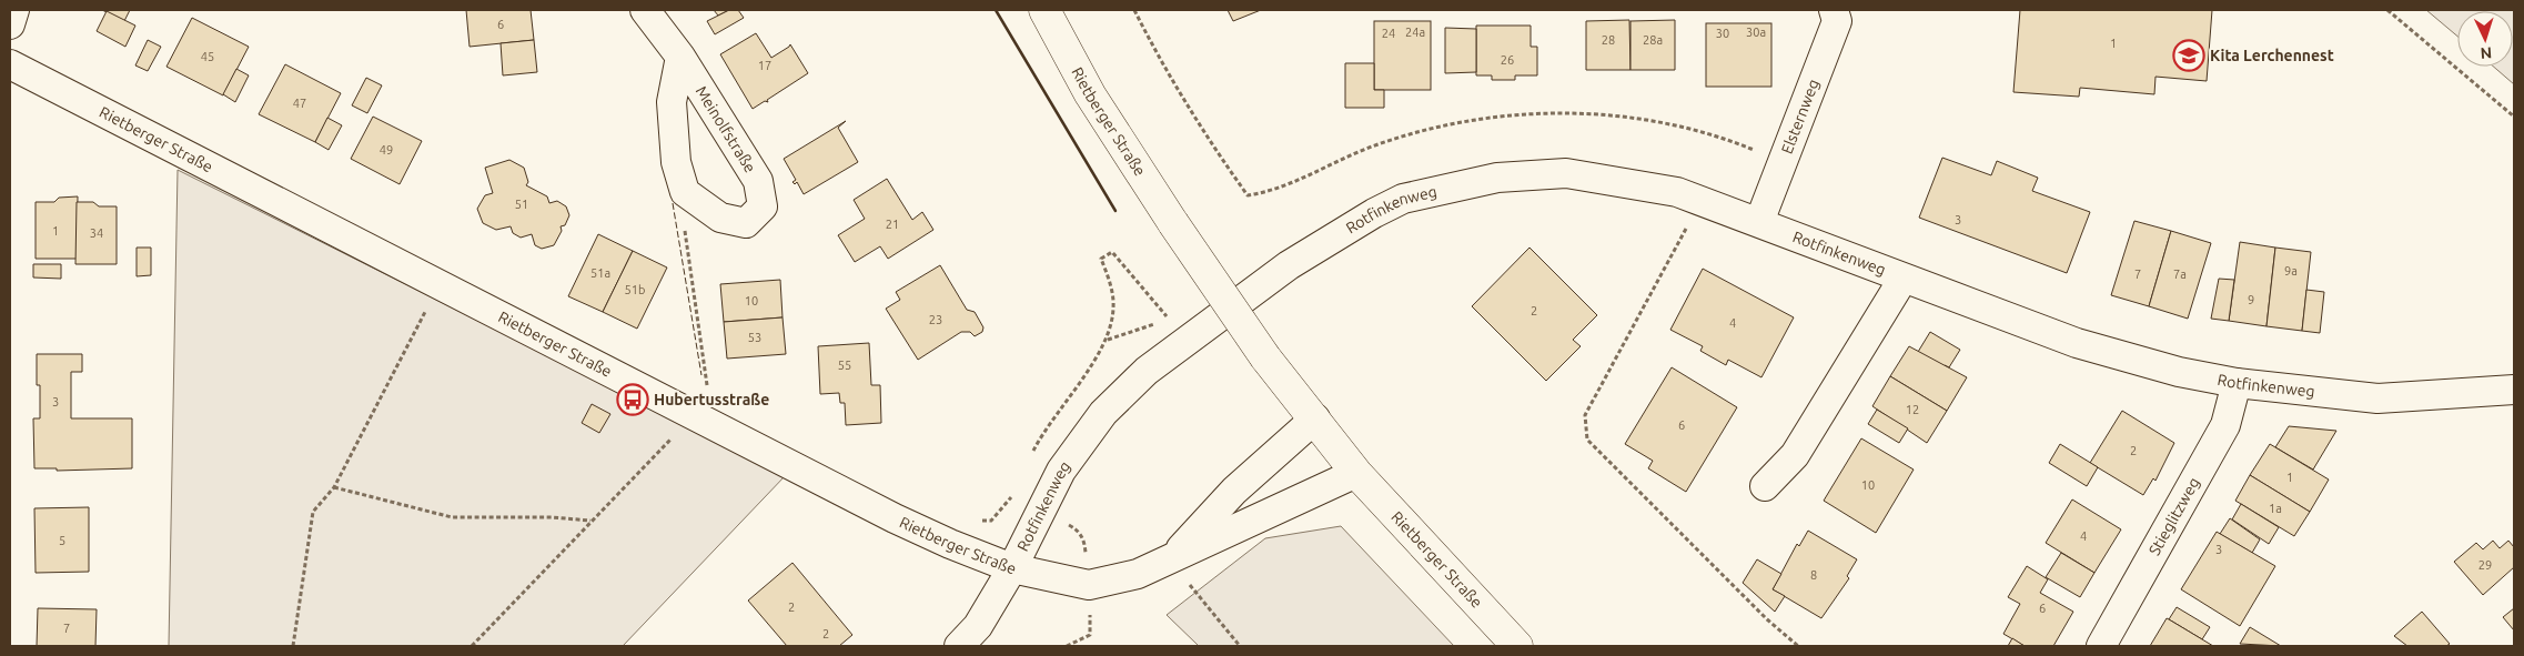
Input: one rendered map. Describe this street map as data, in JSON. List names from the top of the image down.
{
  "streets": {
    "main road": ["Rietberger Straße"],
    "street": [
      "Elsternweg",
      "Meinolfstraße",
      "Rotfinkenweg",
      "Stieglitzweg"
    ]
  },
  "crossings": [
    ["Elsternweg", "Rotfinkenweg"],
    ["Rietberger Straße", "Rotfinkenweg"],
    ["Rotfinkenweg", "Stieglitzweg"]
  ],
  "places": {
    "school or university": ["Kita Lerchennest"],
    "bus stop": ["Hubertusstraße"]
  },
  "house_numbers": [
    "6",
    "24a",
    "30a",
    "24",
    "30",
    "28",
    "28a",
    "1",
    "45",
    "26",
    "17",
    "47",
    "49",
    "51",
    "3",
    "21",
    "1",
    "34",
    "9a",
    "51a",
    "7",
    "7a",
    "51b",
    "9",
    "10",
    "2",
    "23",
    "4",
    "53",
    "55",
    "3",
    "12",
    "6",
    "2",
    "1",
    "10",
    "1a",
    "4",
    "5",
    "3",
    "29",
    "8",
    "2",
    "6",
    "7",
    "2"
  ],
  "north": "bottom"
}
